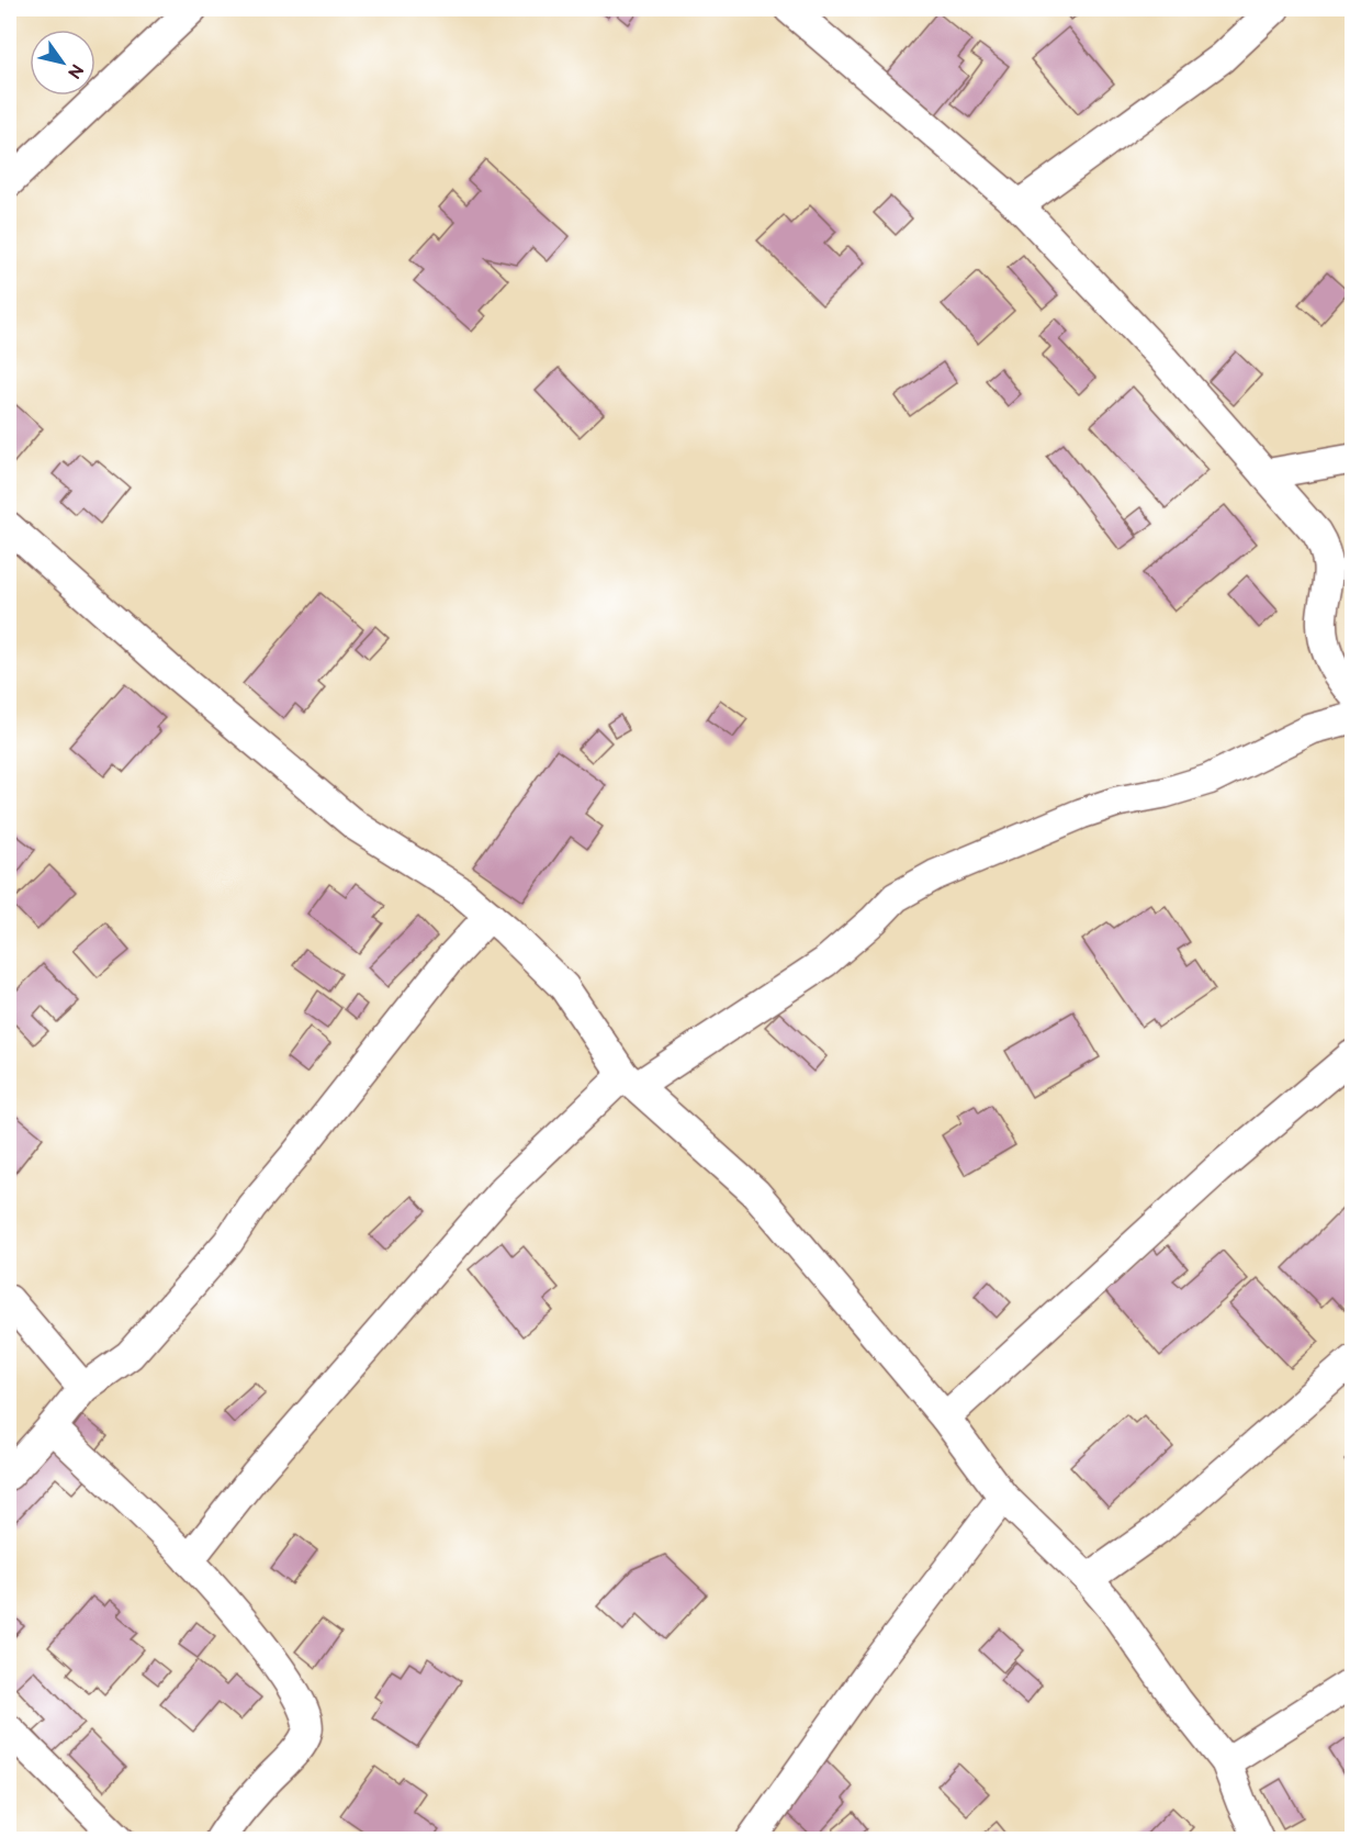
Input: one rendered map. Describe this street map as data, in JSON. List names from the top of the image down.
{
  "north": "bottom right"
}
